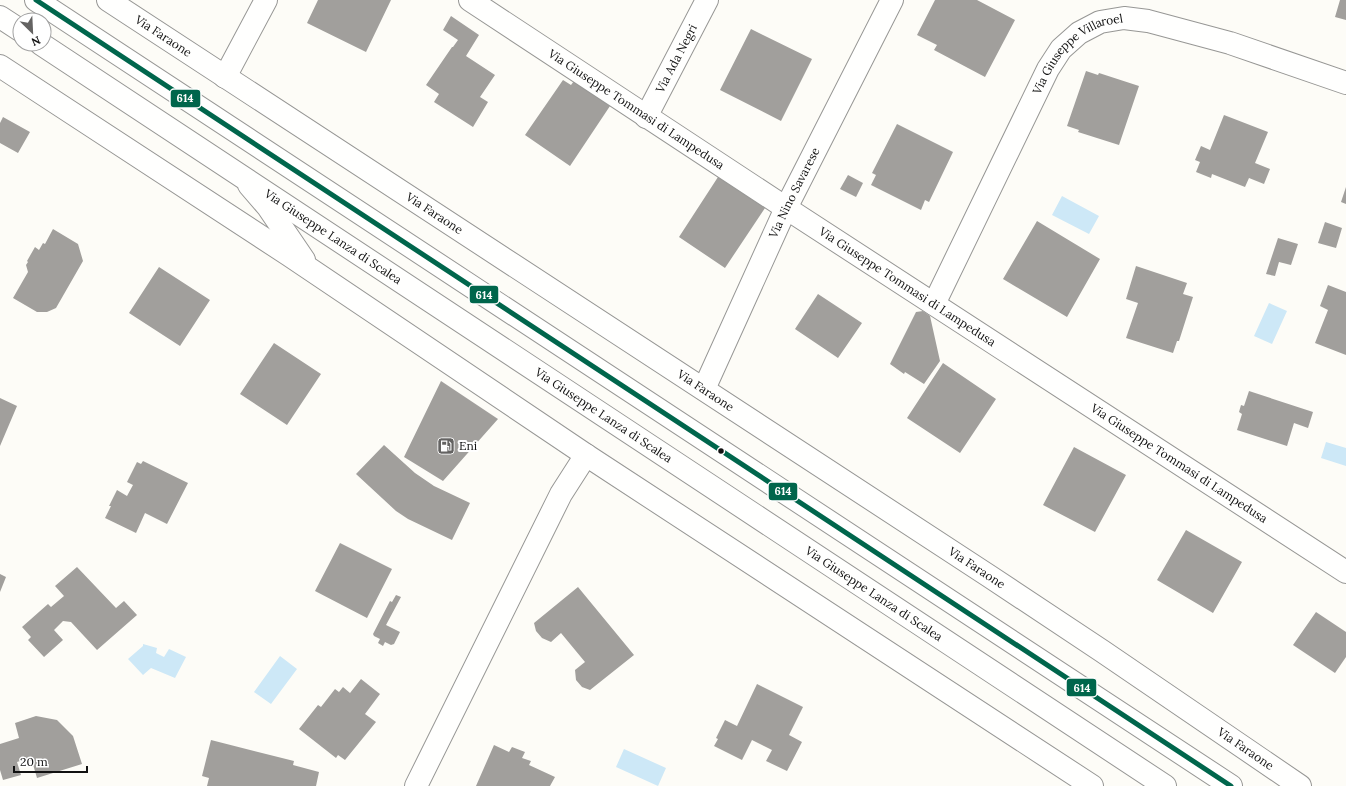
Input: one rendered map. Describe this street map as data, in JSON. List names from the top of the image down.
{
  "streets": {
    "street": [
      "Via Faraone",
      "Via Ada Negri",
      "Via Giuseppe Villaroel",
      "Via Giuseppe Tommasi di Lampedusa",
      "Via Nino Savarese",
      "Via Giuseppe Lanza di Scalea"
    ]
  },
  "crossings": [
    ["Via Faraone", "Via Nino Savarese"],
    ["Via Ada Negri", "Via Giuseppe Tommasi di Lampedusa"],
    ["Via Giuseppe Villaroel", "Via Giuseppe Tommasi di Lampedusa"],
    ["Via Giuseppe Tommasi di Lampedusa", "Via Nino Savarese"]
  ],
  "places": {
    "fuel station": ["Eni"]
  },
  "lines": ["transit line 614"],
  "scale_bar": "20 m",
  "north": "bottom right"
}
